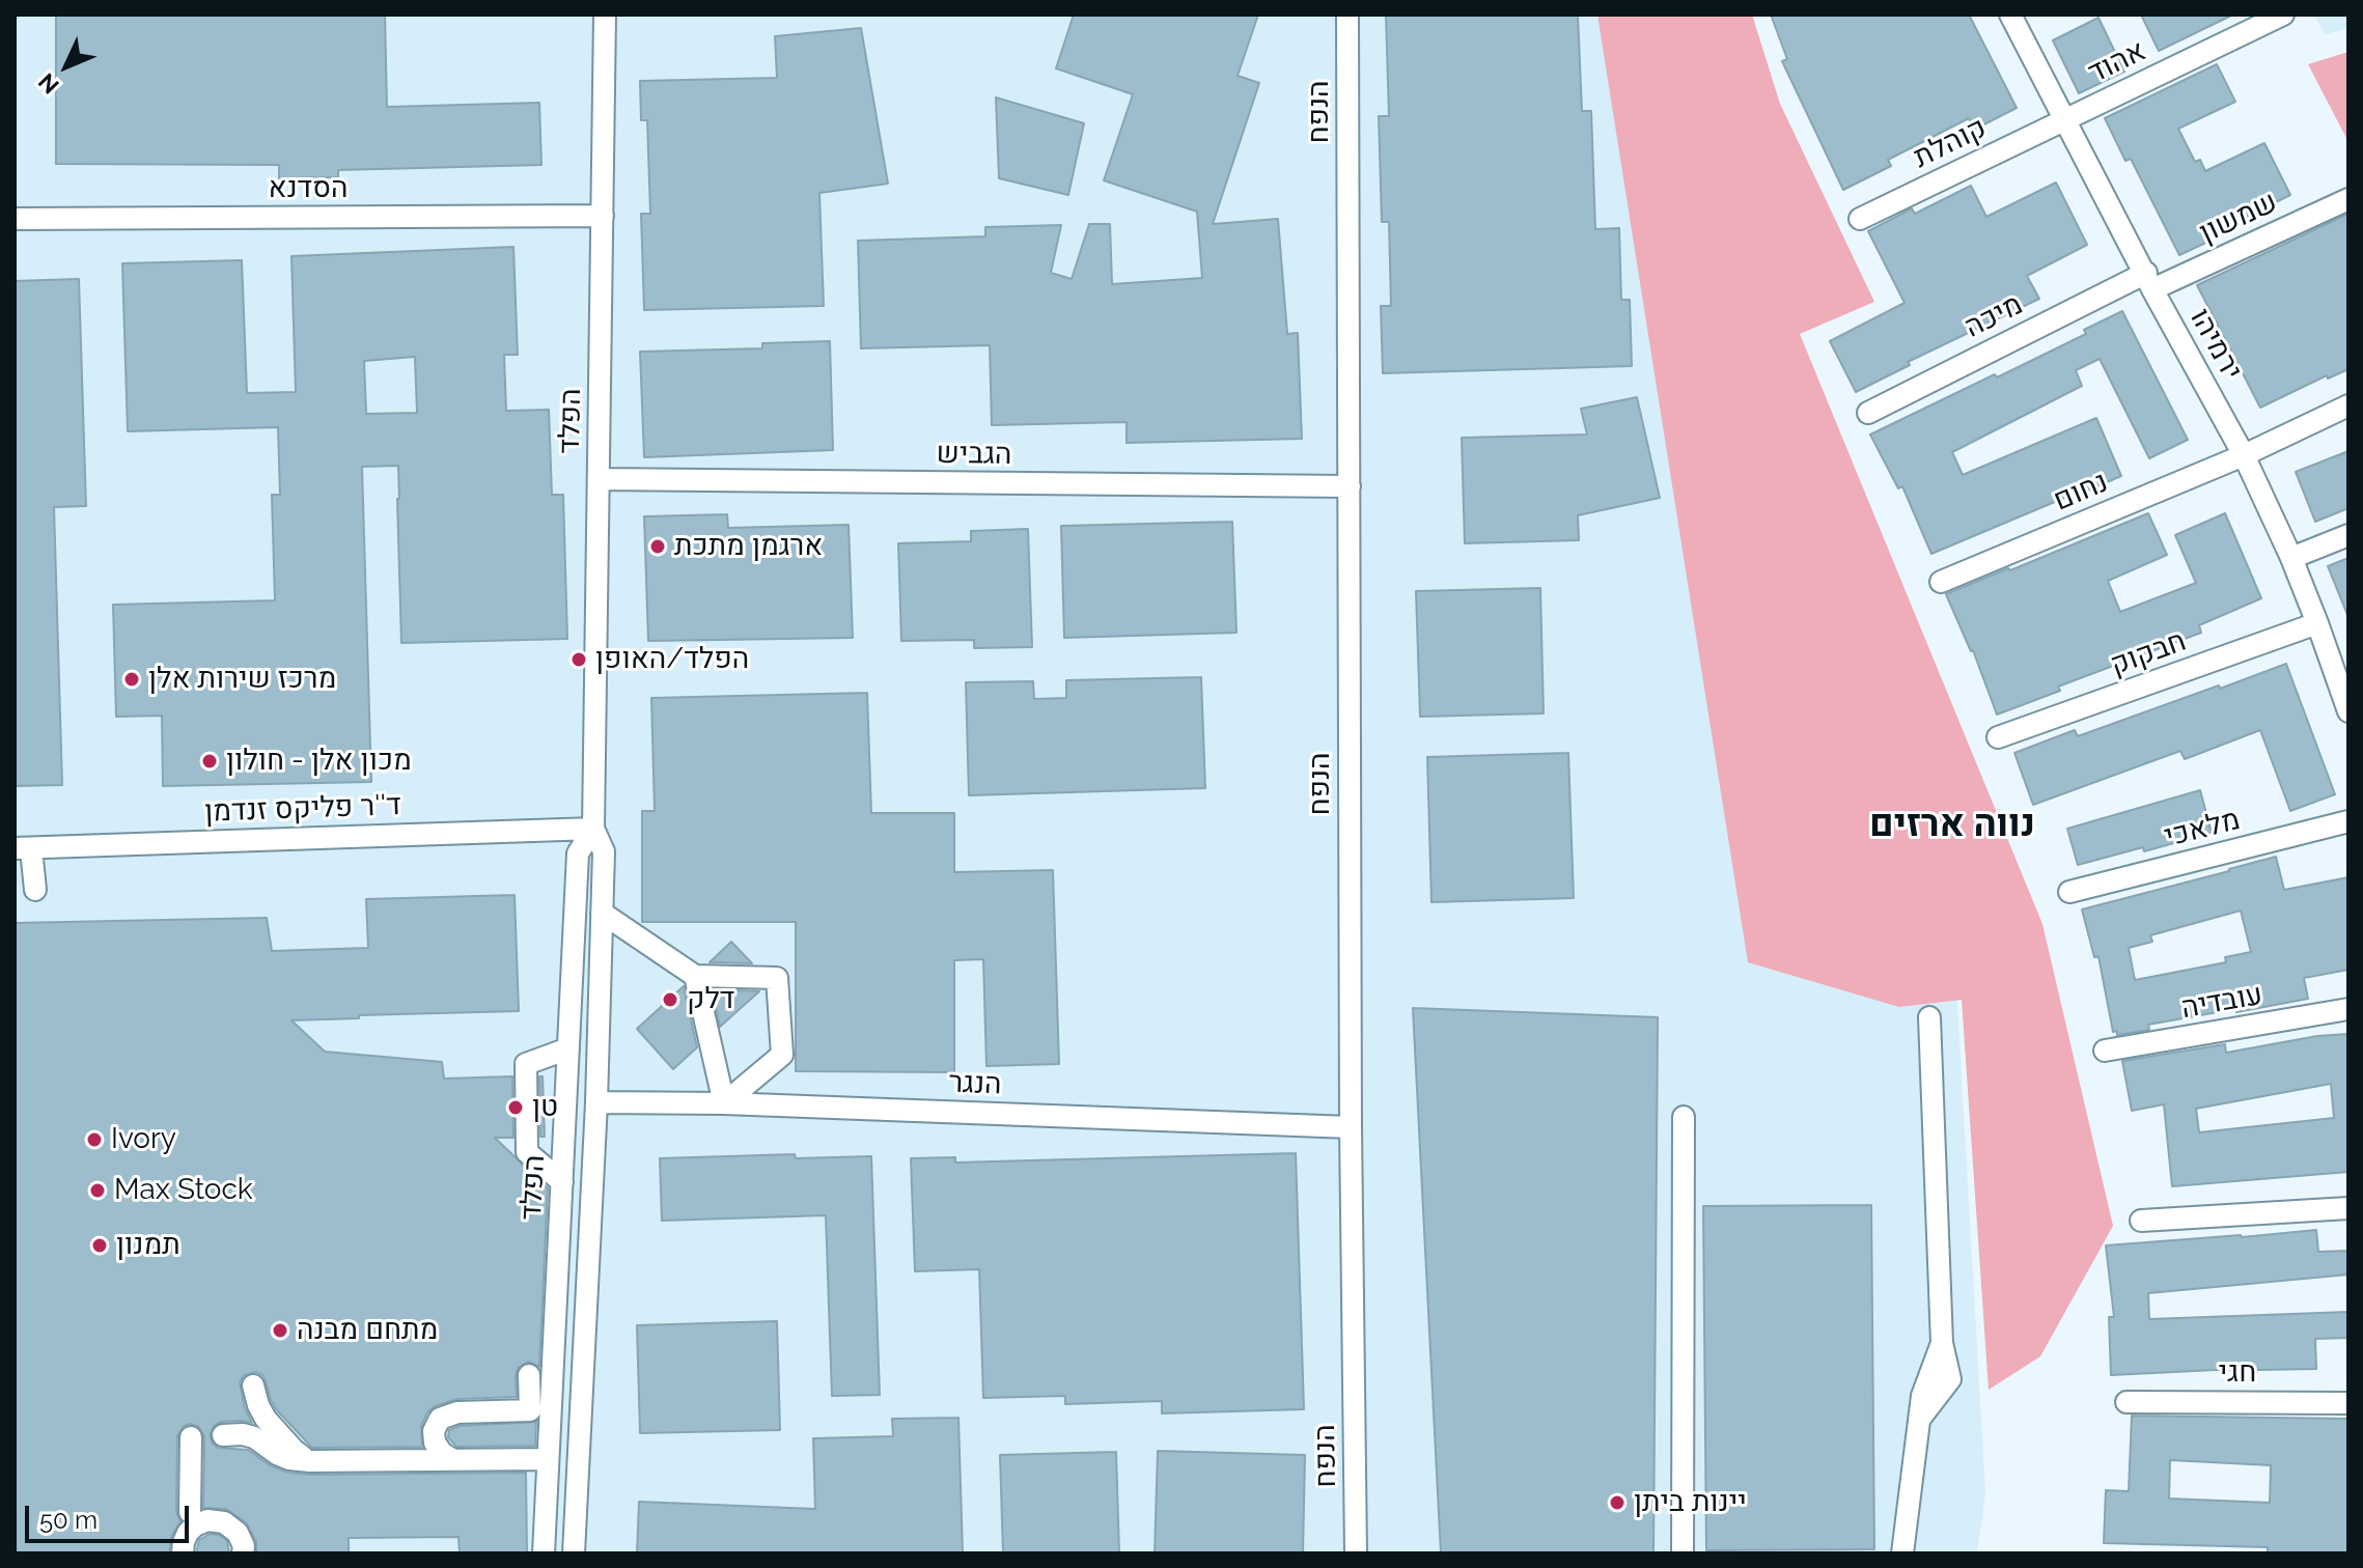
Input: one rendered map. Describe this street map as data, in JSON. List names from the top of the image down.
{
  "streets": {
    "street": [
      "אהוד",
      "הנפח",
      "קוהלת",
      "הסדנא",
      "שמשון",
      "מיכה",
      "ירמיהו",
      "הפלד",
      "הגביש",
      "נחום",
      "חבקוק",
      "ד''ר פליקס זנדמן",
      "מלאכי",
      "עובדיה",
      "הנגר",
      "חגי"
    ]
  },
  "crossings": [
    ["אהוד", "קוהלת"],
    ["אהוד", "ירמיהו"],
    ["הנפח", "הגביש"],
    ["הנפח", "הנגר"],
    ["קוהלת", "ירמיהו"],
    ["הסדנא", "הפלד"],
    ["שמשון", "מיכה"],
    ["שמשון", "ירמיהו"],
    ["מיכה", "ירמיהו"],
    ["ירמיהו", "נחום"],
    ["ירמיהו", "חבקוק"],
    ["הפלד", "הגביש"],
    ["הפלד", "ד''ר פליקס זנדמן"],
    ["הפלד", "הנגר"]
  ],
  "districts": ["נווה ארזים"],
  "places": [
    "ארגמן מתכת",
    "הפלד/האופן",
    "מרכז שירות אלן",
    "מכון אלן - חולון",
    "דלק",
    "טן",
    "Ivory",
    "Max Stock",
    "תמנון",
    "מתחם מבנה",
    "יינות ביתן"
  ],
  "scale_bar": "50 m",
  "north": "bottom left"
}
